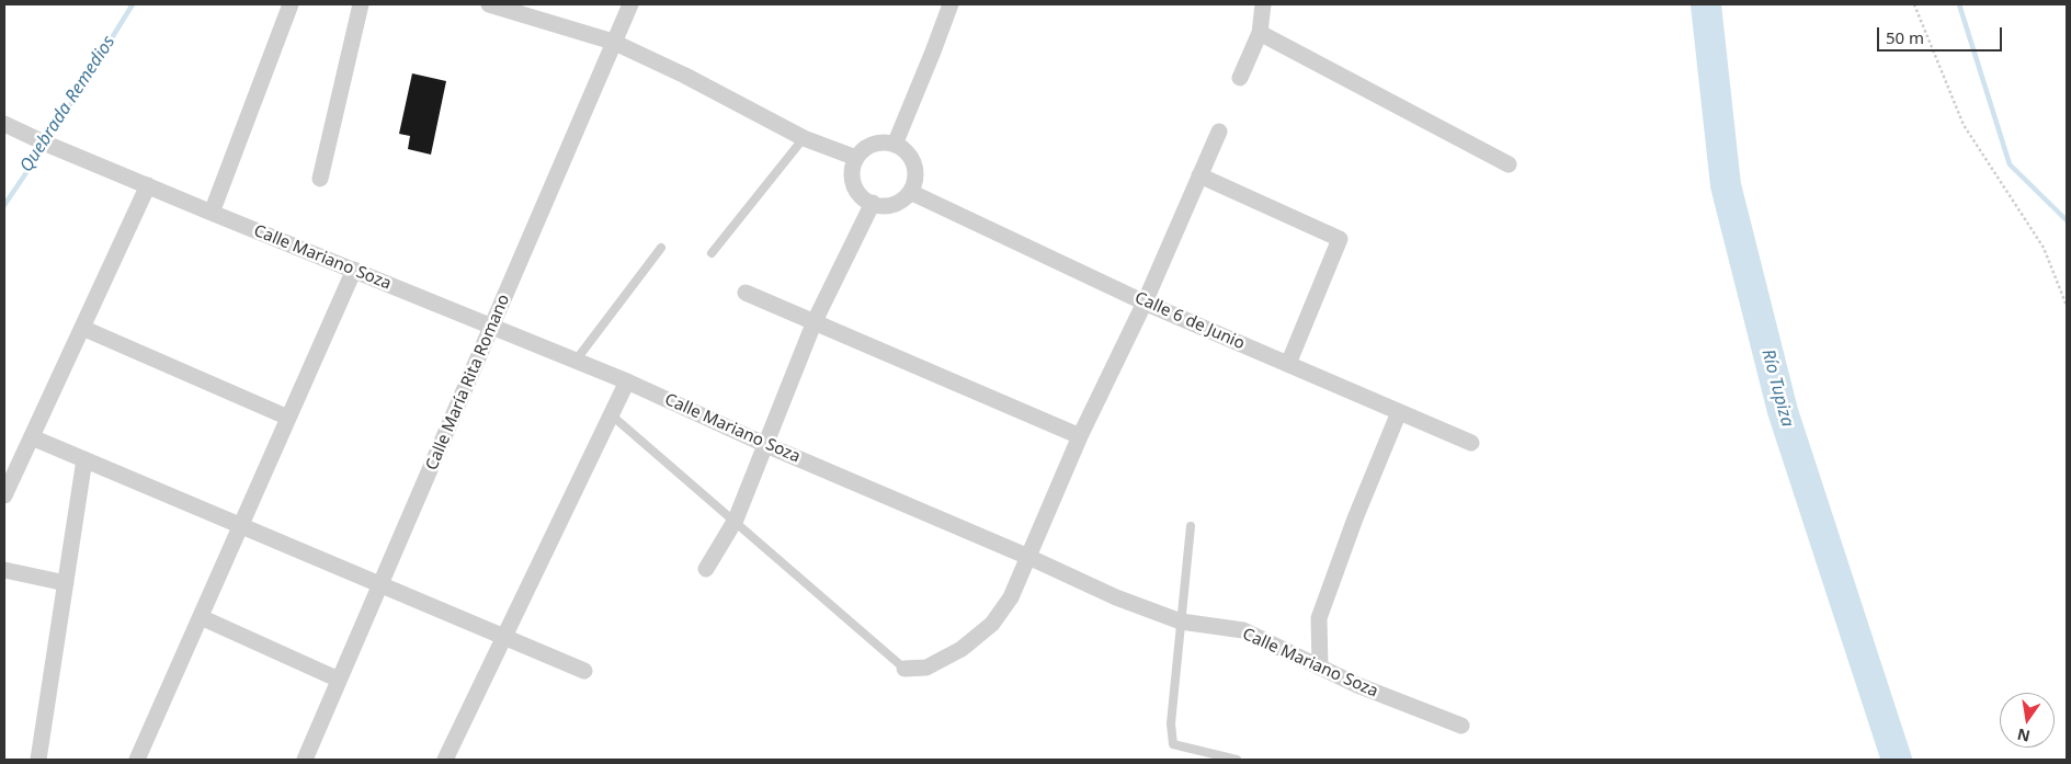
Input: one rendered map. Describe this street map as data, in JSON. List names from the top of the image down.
{
  "streets": {
    "street": ["Calle Mariano Soza", "Calle 6 de Junio", "Calle María Rita Romano"]
  },
  "crossings": [
    ["Calle Mariano Soza", "Calle María Rita Romano"]
  ],
  "water": ["Quebrada Remedios", "Río Tupiza"],
  "scale_bar": "50 m",
  "north": "bottom"
}
